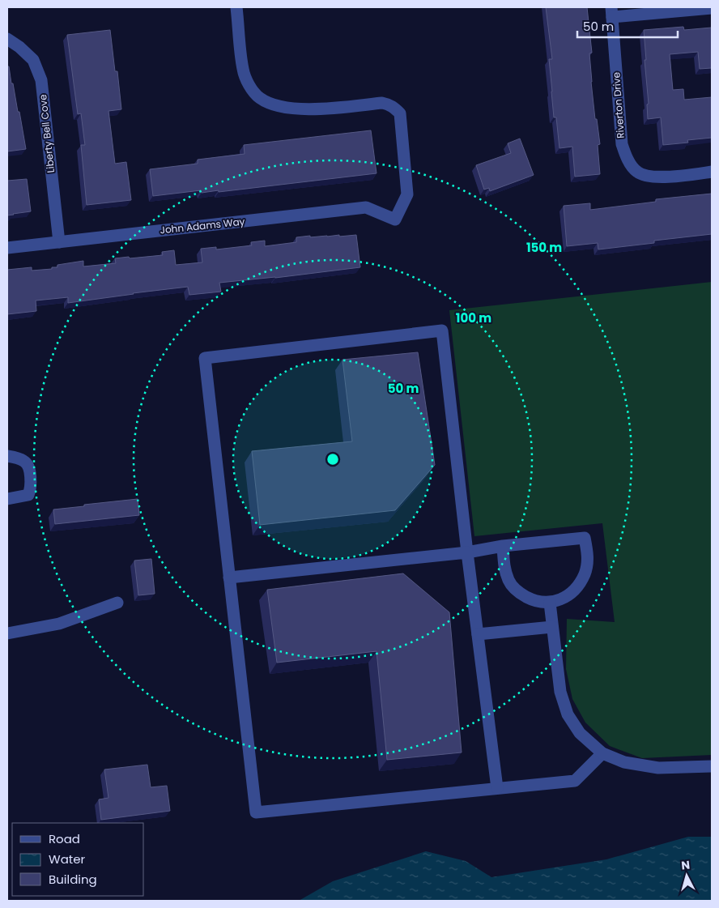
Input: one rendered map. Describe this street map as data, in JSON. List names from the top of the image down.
{
  "streets": {
    "street": ["Riverton Drive", "Liberty Bell Cove", "John Adams Way"]
  },
  "crossings": [
    ["Liberty Bell Cove", "John Adams Way"]
  ],
  "legend": ["Road", "Water", "Building"],
  "scale_bar": "50 m",
  "north": "top",
  "rings": ["150 m", "100 m", "50 m"]
}
